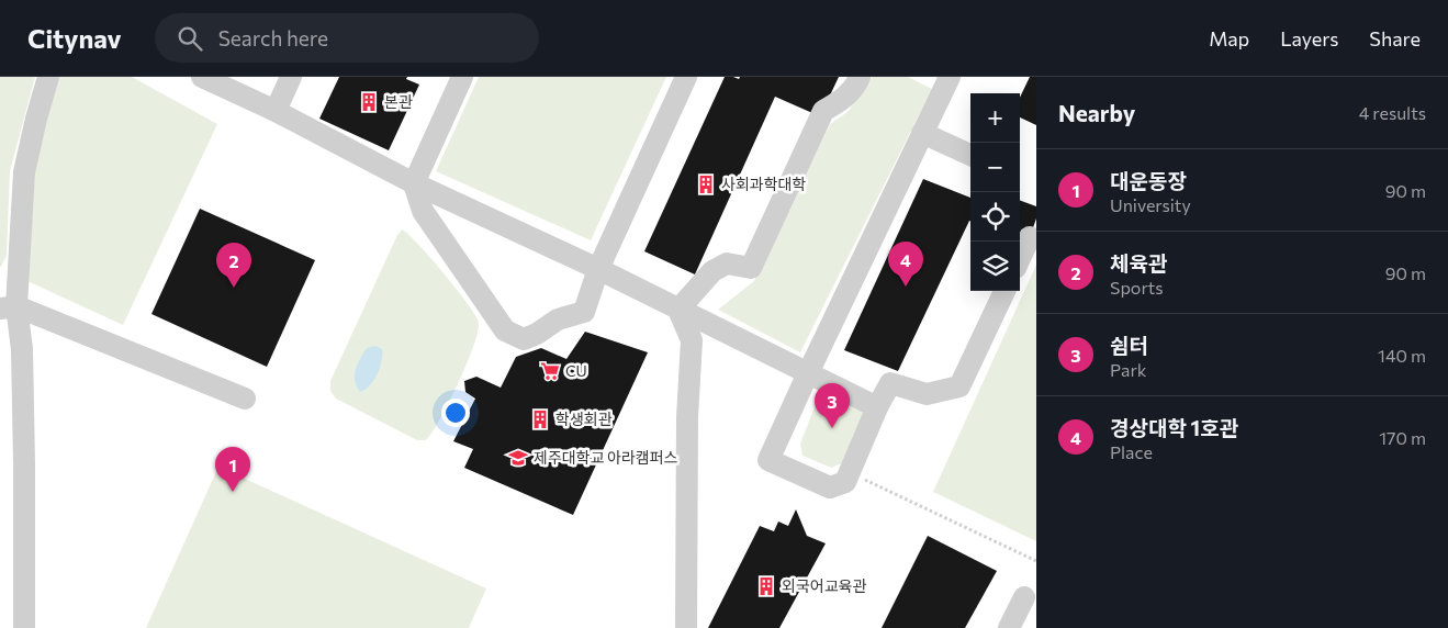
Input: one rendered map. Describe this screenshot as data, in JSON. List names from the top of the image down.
{
  "places": {
    "building": [
      "본관",
      "사회과학대학",
      "학생회관",
      "외국어교육관"
    ],
    "supermarket": ["CU"],
    "school or university": ["제주대학교 아라캠퍼스"]
  },
  "page": {
    "header": "Citynav",
    "search": "Search here",
    "nav": ["Map", "Layers", "Share"],
    "heading": ["Nearby", "4 results"],
    "map_buttons": ["+", "−"],
    "list": [
      {
        "mark": "1",
        "name": "대운동장",
        "note": "University",
        "value": "90 m"
      },
      {
        "mark": "2",
        "name": "체육관",
        "note": "Sports",
        "value": "90 m"
      },
      {
        "mark": "3",
        "name": "쉼터",
        "note": "Park",
        "value": "140 m"
      },
      {
        "mark": "4",
        "name": "경상대학 1호관",
        "note": "Place",
        "value": "170 m"
      }
    ],
    "pins": [
      "4",
      "2",
      "3",
      "1"
    ]
  }
}
